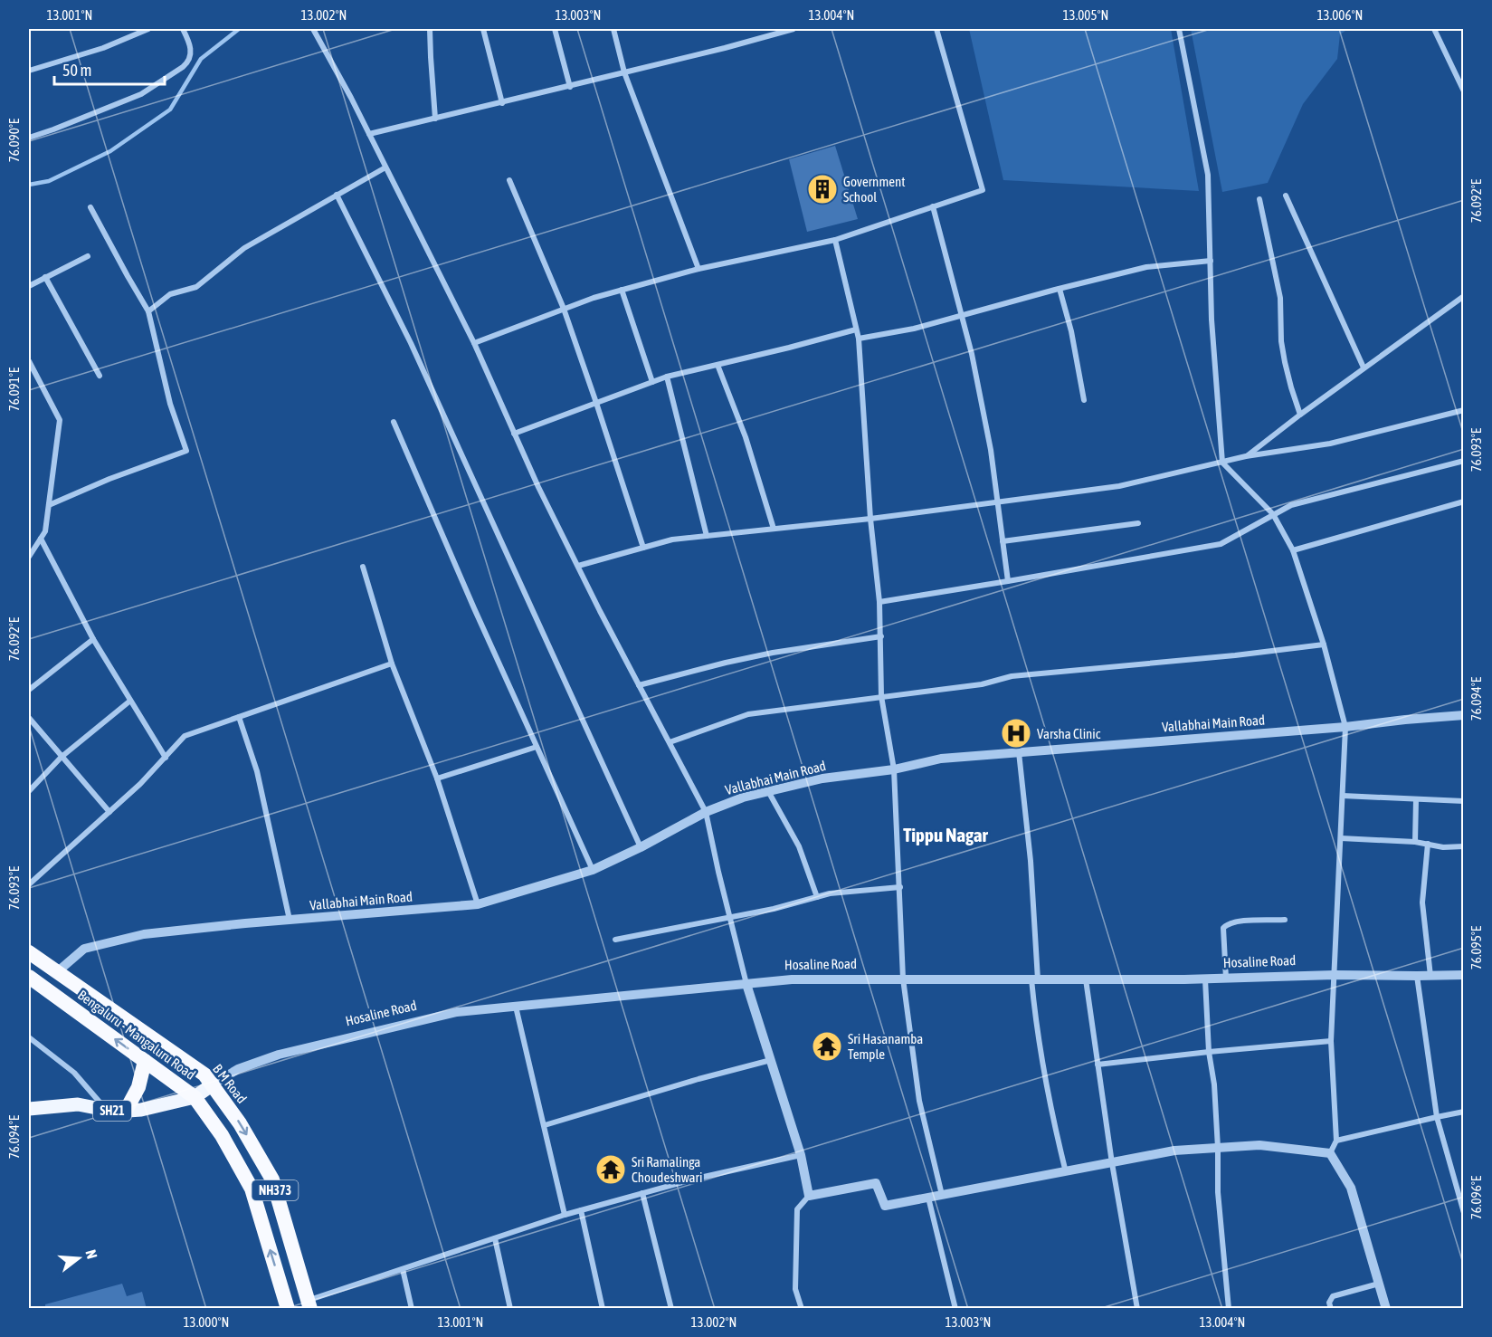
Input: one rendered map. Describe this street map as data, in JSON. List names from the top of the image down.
{
  "streets": {
    "highway": ["Bengaluru - Mangaluru Road", "B M Road", "NH373"],
    "main road": ["Hosaline Road", "SH21"],
    "street": ["Vallabhai Main Road"]
  },
  "crossings": [
    ["Vallabhai Main Road", "B M Road"],
    ["Hosaline Road", "Bengaluru - Mangaluru Road"],
    ["Hosaline Road", "B M Road"],
    ["Hosaline Road", "SH21"],
    ["Bengaluru - Mangaluru Road", "SH21"]
  ],
  "one_way": ["Bengaluru - Mangaluru Road", "B M Road"],
  "districts": ["Tippu Nagar"],
  "places": {
    "building": ["Government School"],
    "hospital": ["Varsha Clinic"],
    "temple": ["Sri Hasanamba Temple", "Sri Ramalinga Choudeshwari"]
  },
  "scale_bar": "50 m",
  "north": "right",
  "coordinates": [
    "13.001°N",
    "13.002°N",
    "13.003°N",
    "13.004°N",
    "13.005°N",
    "13.006°N",
    "76.090°E",
    "76.092°E",
    "76.091°E",
    "76.093°E",
    "76.094°E",
    "76.095°E",
    "76.096°E",
    "13.000°N"
  ]
}
